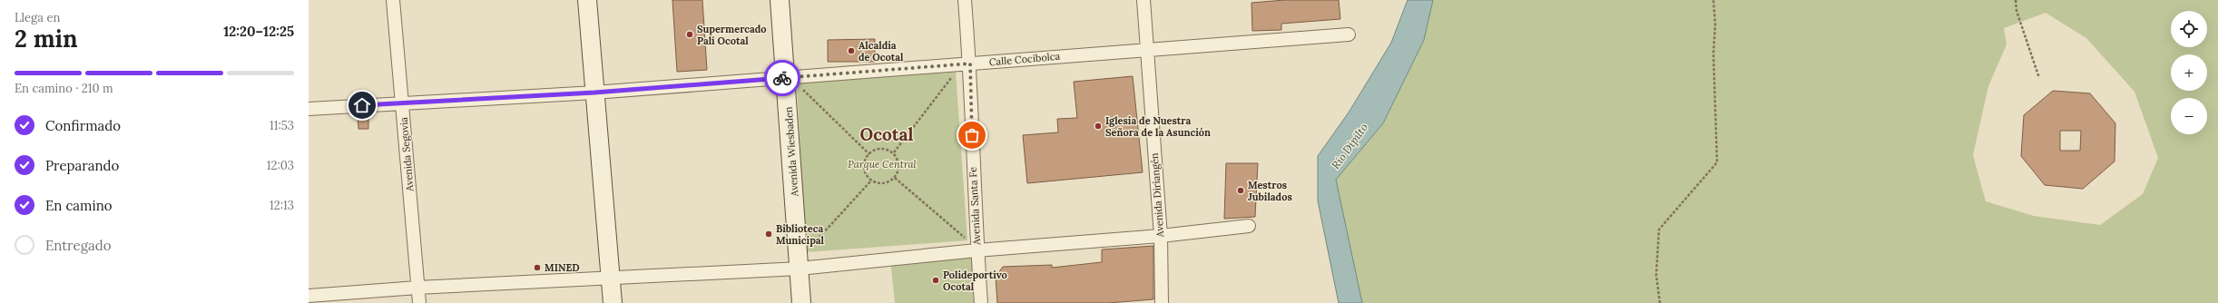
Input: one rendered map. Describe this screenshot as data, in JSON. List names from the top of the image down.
{
  "streets": {
    "street": [
      "Calle Cocibolca",
      "Avenida Wiesbaden",
      "Avenida Segovia",
      "Avenida Diriangén",
      "Avenida Santa Fe"
    ]
  },
  "crossings": [
    ["Calle Cocibolca", "Avenida Wiesbaden"],
    ["Calle Cocibolca", "Avenida Segovia"],
    ["Calle Cocibolca", "Avenida Diriangén"],
    ["Calle Cocibolca", "Avenida Santa Fe"]
  ],
  "districts": ["Ocotal"],
  "water": ["Río Dipilto"],
  "parks": ["Parque Central"],
  "places": [
    "Supermercado Palí Ocotal",
    "Alcaldia de Ocotal",
    "Iglesia de Nuestra Señora de la Asunción",
    "Mestros Jubilados",
    "Biblioteca Municipal",
    "MINED",
    "Polideportivo Ocotal"
  ],
  "page": {
    "heading": ["2 min", "Llega en", "12:20–12:25"],
    "map_buttons": ["+", "−"],
    "bar": "En camino · 210 m",
    "list": [
      ["Confirmado", "11:53"],
      ["Preparando", "12:03"],
      ["En camino", "12:13"],
      "Entregado"
    ]
  }
}
